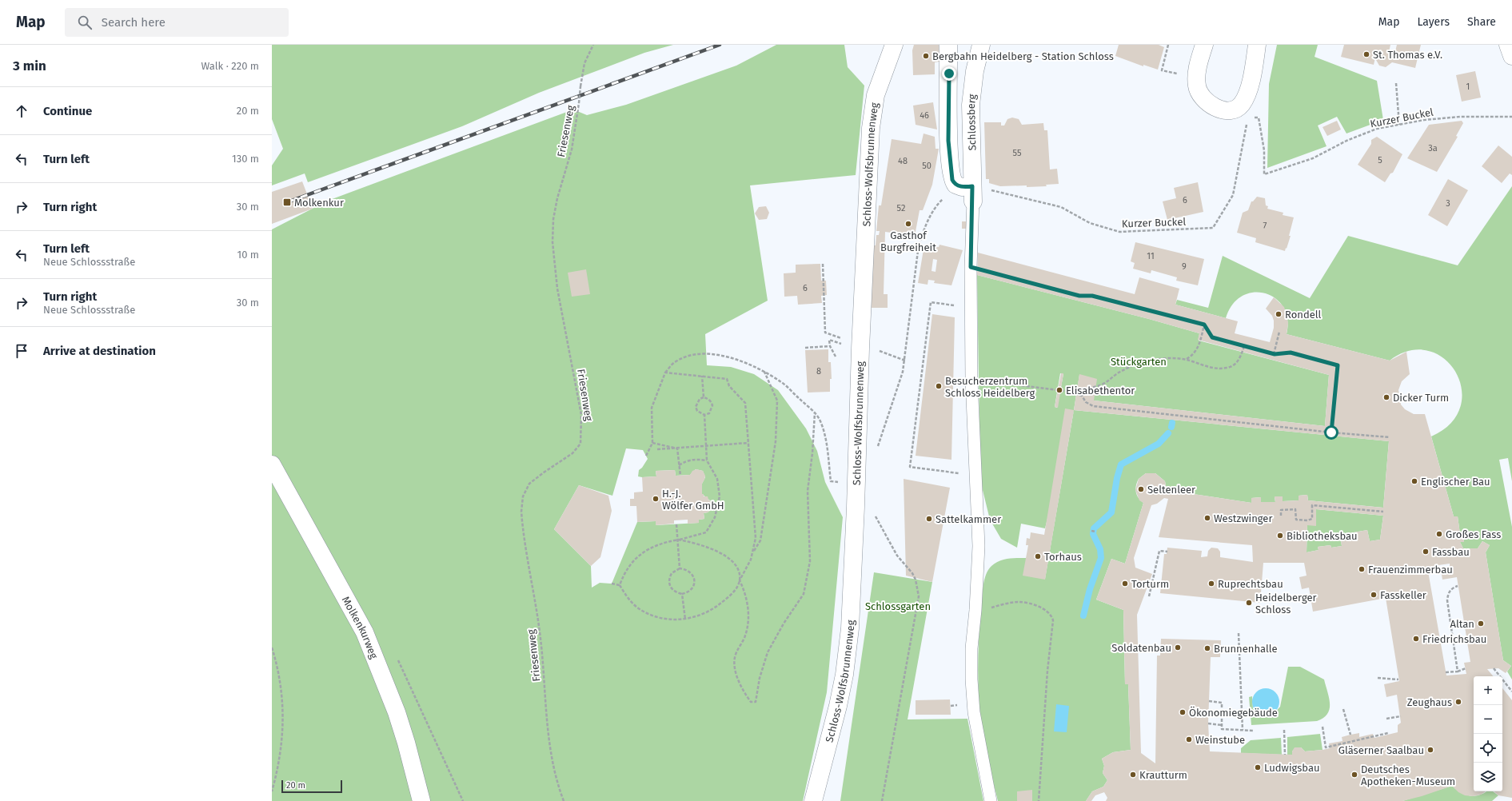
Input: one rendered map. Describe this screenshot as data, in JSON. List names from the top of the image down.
{
  "streets": {
    "street": ["Schlossberg", "Schloss-Wolfsbrunnenweg", "Molkenkurweg"],
    "path": ["Kurzer Buckel", "Friesenweg"]
  },
  "crossings": [
    ["Kurzer Buckel", "Schlossberg"]
  ],
  "parks": ["Stückgarten", "Schlossgarten"],
  "places": {
    "other": [
      "St. Thomas e.V.",
      "Bergbahn Heidelberg - Station Schloss",
      "Gasthof Burgfreiheit",
      "Rondell",
      "Besucherzentrum Schloss Heidelberg",
      "Elisabethentor",
      "Dicker Turm",
      "Englischer Bau",
      "Seltenleer",
      "H.-J. Wölfer GmbH",
      "Westzwinger",
      "Sattelkammer",
      "Großes Fass",
      "Bibliotheksbau",
      "Fassbau",
      "Torhaus",
      "Frauenzimmerbau",
      "Torturm",
      "Ruprechtsbau",
      "Fasskeller",
      "Heidelberger Schloss",
      "Altan",
      "Friedrichsbau",
      "Soldatenbau",
      "Brunnenhalle",
      "Zeughaus",
      "Ökonomiegebäude",
      "Weinstube",
      "Gläserner Saalbau",
      "Ludwigsbau",
      "Krautturm",
      "Deutsches Apotheken-Museum"
    ],
    "transit": ["Molkenkur"]
  },
  "house_numbers": [
    "1",
    "46",
    "3a",
    "55",
    "5",
    "48",
    "50",
    "6",
    "3",
    "52",
    "7",
    "11",
    "9",
    "6",
    "8"
  ],
  "scale_bar": "20 m",
  "page": {
    "header": "Map",
    "search": "Search here",
    "nav": ["Map", "Layers", "Share"],
    "heading": ["3 min", "Walk · 220 m"],
    "list": [
      ["Continue", "20 m"],
      ["Turn left", "130 m"],
      ["Turn right", "30 m"],
      ["Turn left", "Neue Schlossstraße", "10 m"],
      ["Turn right", "Neue Schlossstraße", "30 m"],
      "Arrive at destination"
    ],
    "map_buttons": ["+", "−"],
    "scale": "20 m"
  }
}
